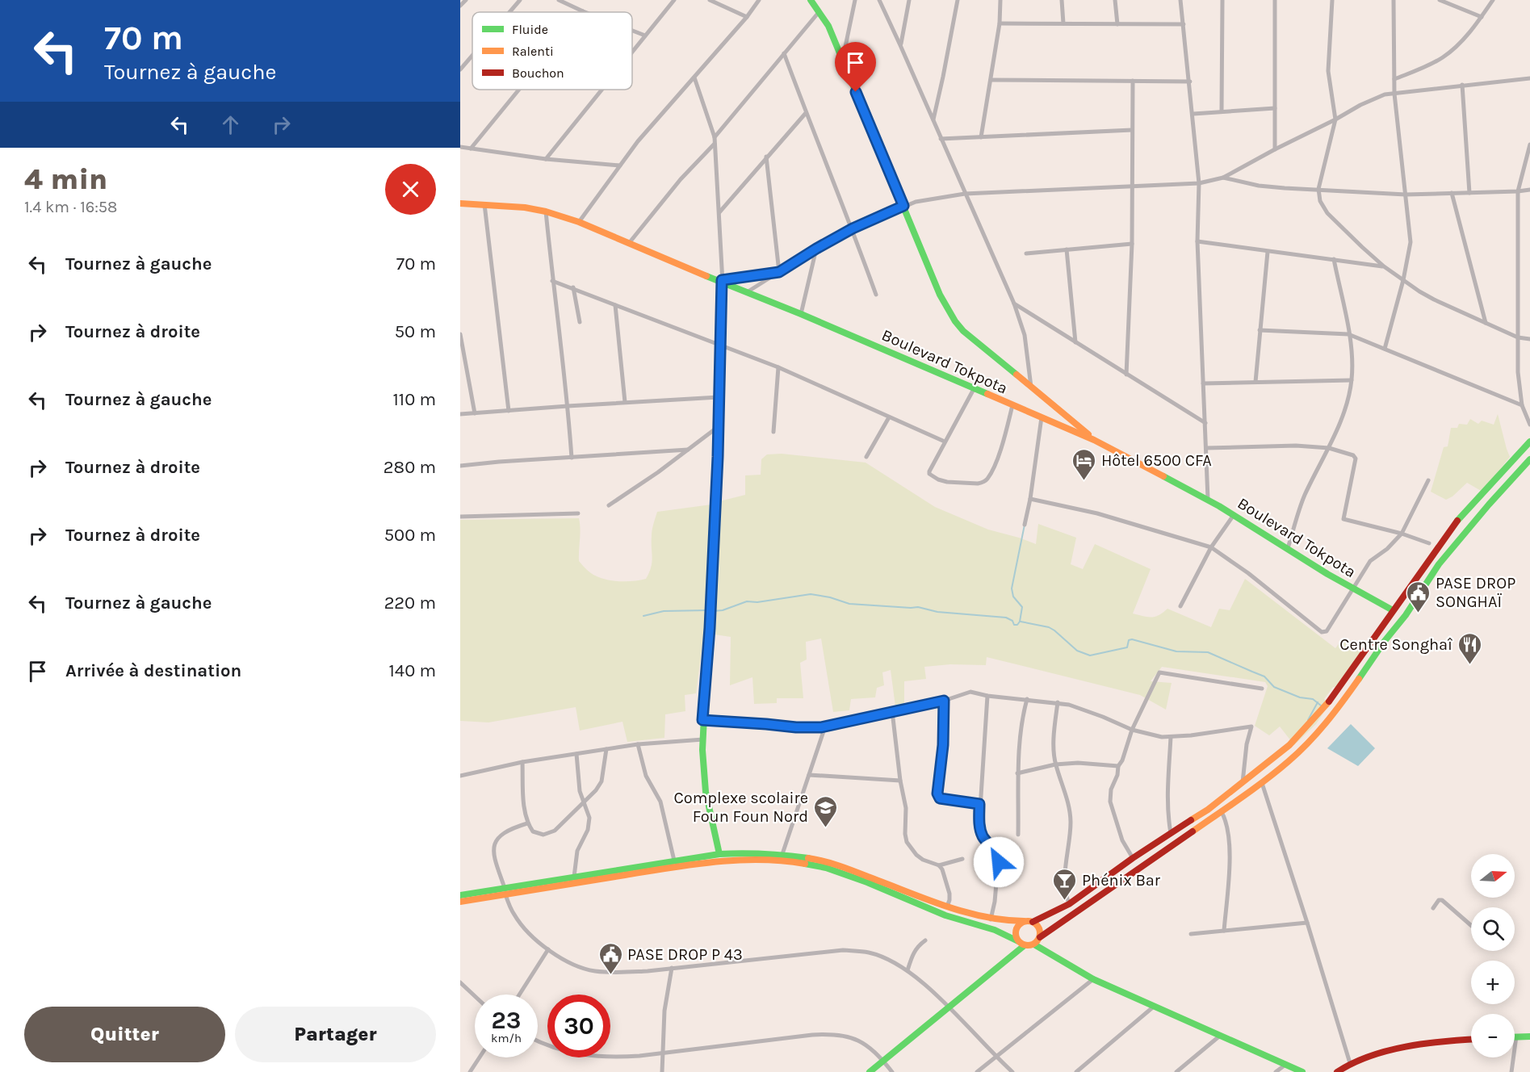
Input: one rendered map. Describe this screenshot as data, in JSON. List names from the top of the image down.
{
  "streets": {
    "main road": ["Boulevard Tokpota"]
  },
  "places": {
    "hotel": ["Hôtel 6500 CFA"],
    "public building": ["PASE DROP SONGHAÏ", "PASE DROP P 43"],
    "restaurant": ["Centre Songhaî"],
    "school or university": ["Complexe scolaire Foun Foun Nord"],
    "bar": ["Phénix Bar"]
  },
  "legend": ["Fluide", "Ralenti", "Bouchon"],
  "north": "right",
  "page": {
    "turn": ["70 m", "Tournez à gauche"],
    "heading": ["4 min", "1.4 km · 16:58"],
    "list": [
      {
        "name": "Tournez à gauche",
        "value": "70 m"
      },
      {
        "name": "Tournez à droite",
        "value": "50 m"
      },
      {
        "name": "Tournez à gauche",
        "value": "110 m"
      },
      {
        "name": "Tournez à droite",
        "value": "280 m"
      },
      {
        "name": "Tournez à droite",
        "value": "500 m"
      },
      {
        "name": "Tournez à gauche",
        "value": "220 m"
      },
      {
        "name": "Arrivée à destination",
        "value": "140 m"
      }
    ],
    "map_buttons": ["+", "−"],
    "speed": "23 km/h",
    "limit": "30",
    "buttons": ["Quitter", "Partager"]
  }
}
